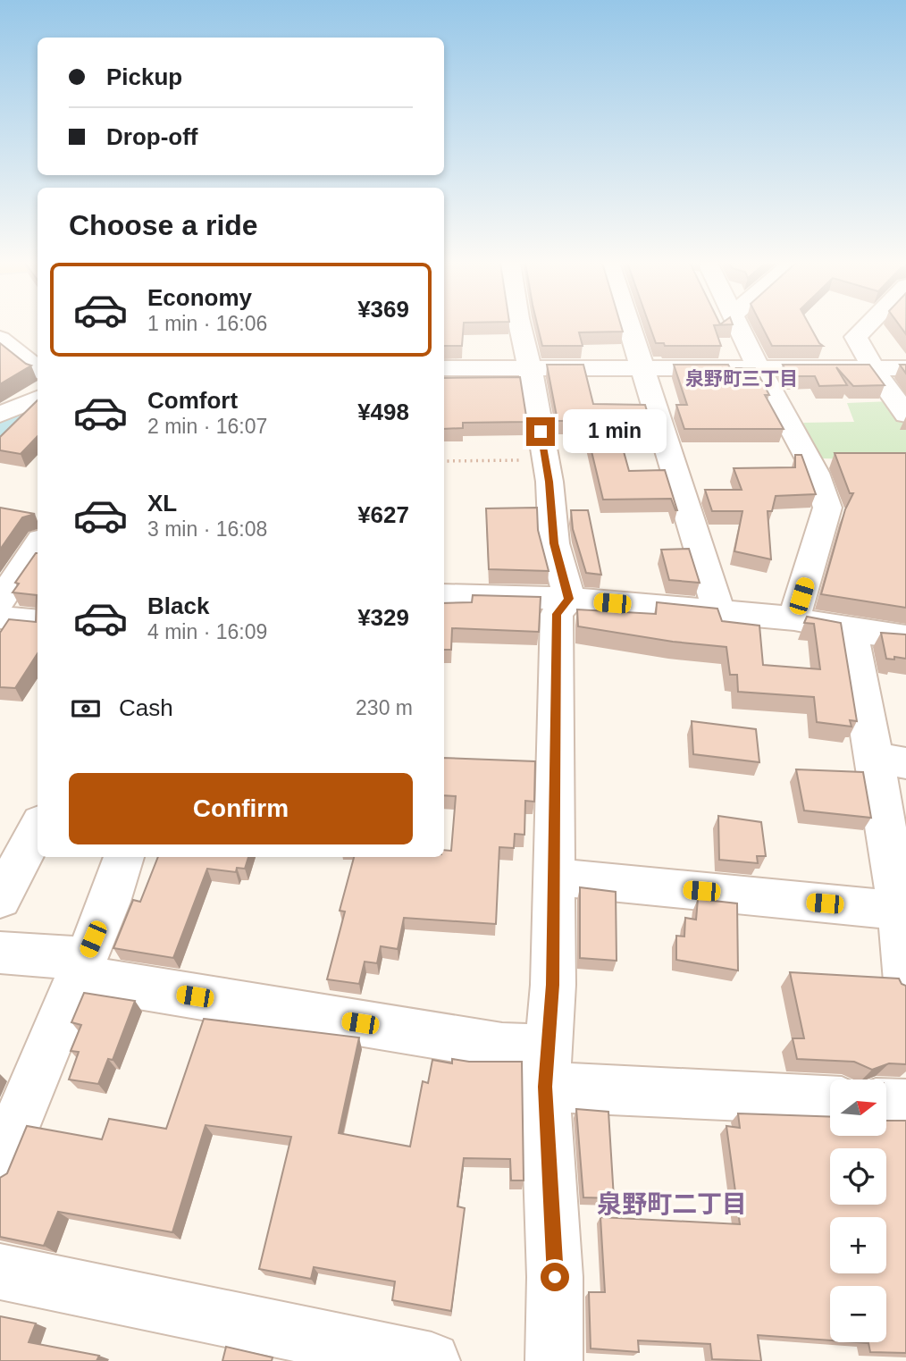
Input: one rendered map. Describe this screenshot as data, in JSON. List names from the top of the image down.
{
  "districts": ["泉野町三丁目", "泉野町二丁目"],
  "north": "right",
  "page": {
    "banner": ["Pickup", "Drop-off"],
    "heading": "Choose a ride",
    "list": [
      {
        "name": "Economy",
        "note": "1 min · 16:06",
        "value": "¥369"
      },
      {
        "name": "Comfort",
        "note": "2 min · 16:07",
        "value": "¥498"
      },
      {
        "name": "XL",
        "note": "3 min · 16:08",
        "value": "¥627"
      },
      {
        "name": "Black",
        "note": "4 min · 16:09",
        "value": "¥329"
      }
    ],
    "bubble": "1 min",
    "pay": ["Cash", "230 m"],
    "buttons": "Confirm",
    "map_buttons": ["+", "−"]
  }
}
